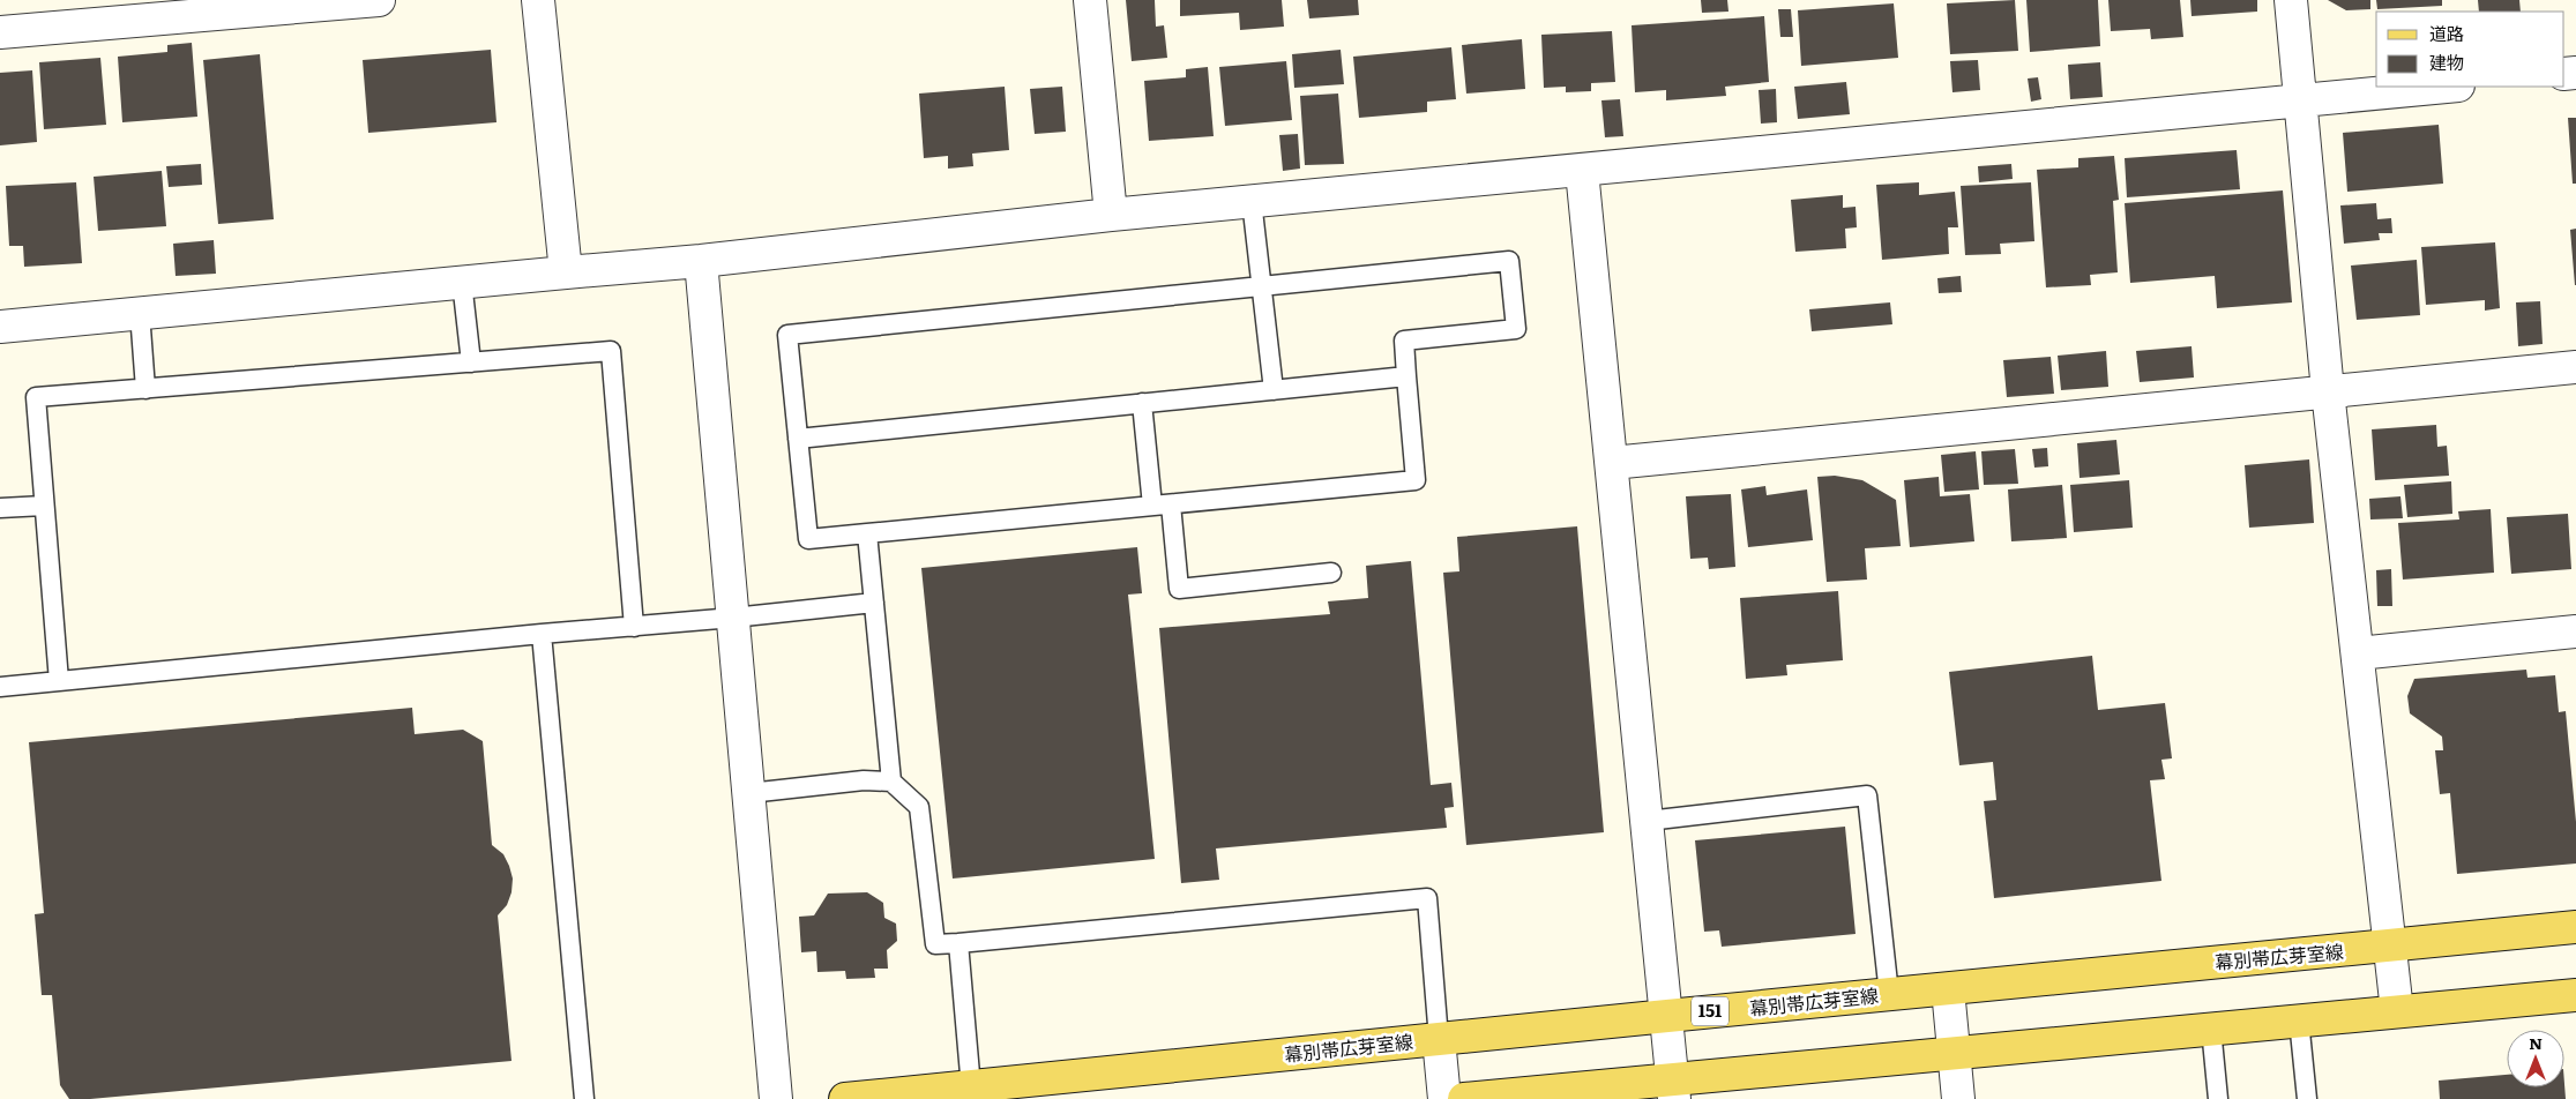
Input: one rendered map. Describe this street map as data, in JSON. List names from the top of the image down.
{
  "streets": {
    "main road": ["幕別帯広芽室線", "151"]
  },
  "legend": ["道路", "建物"],
  "north": "top"
}
